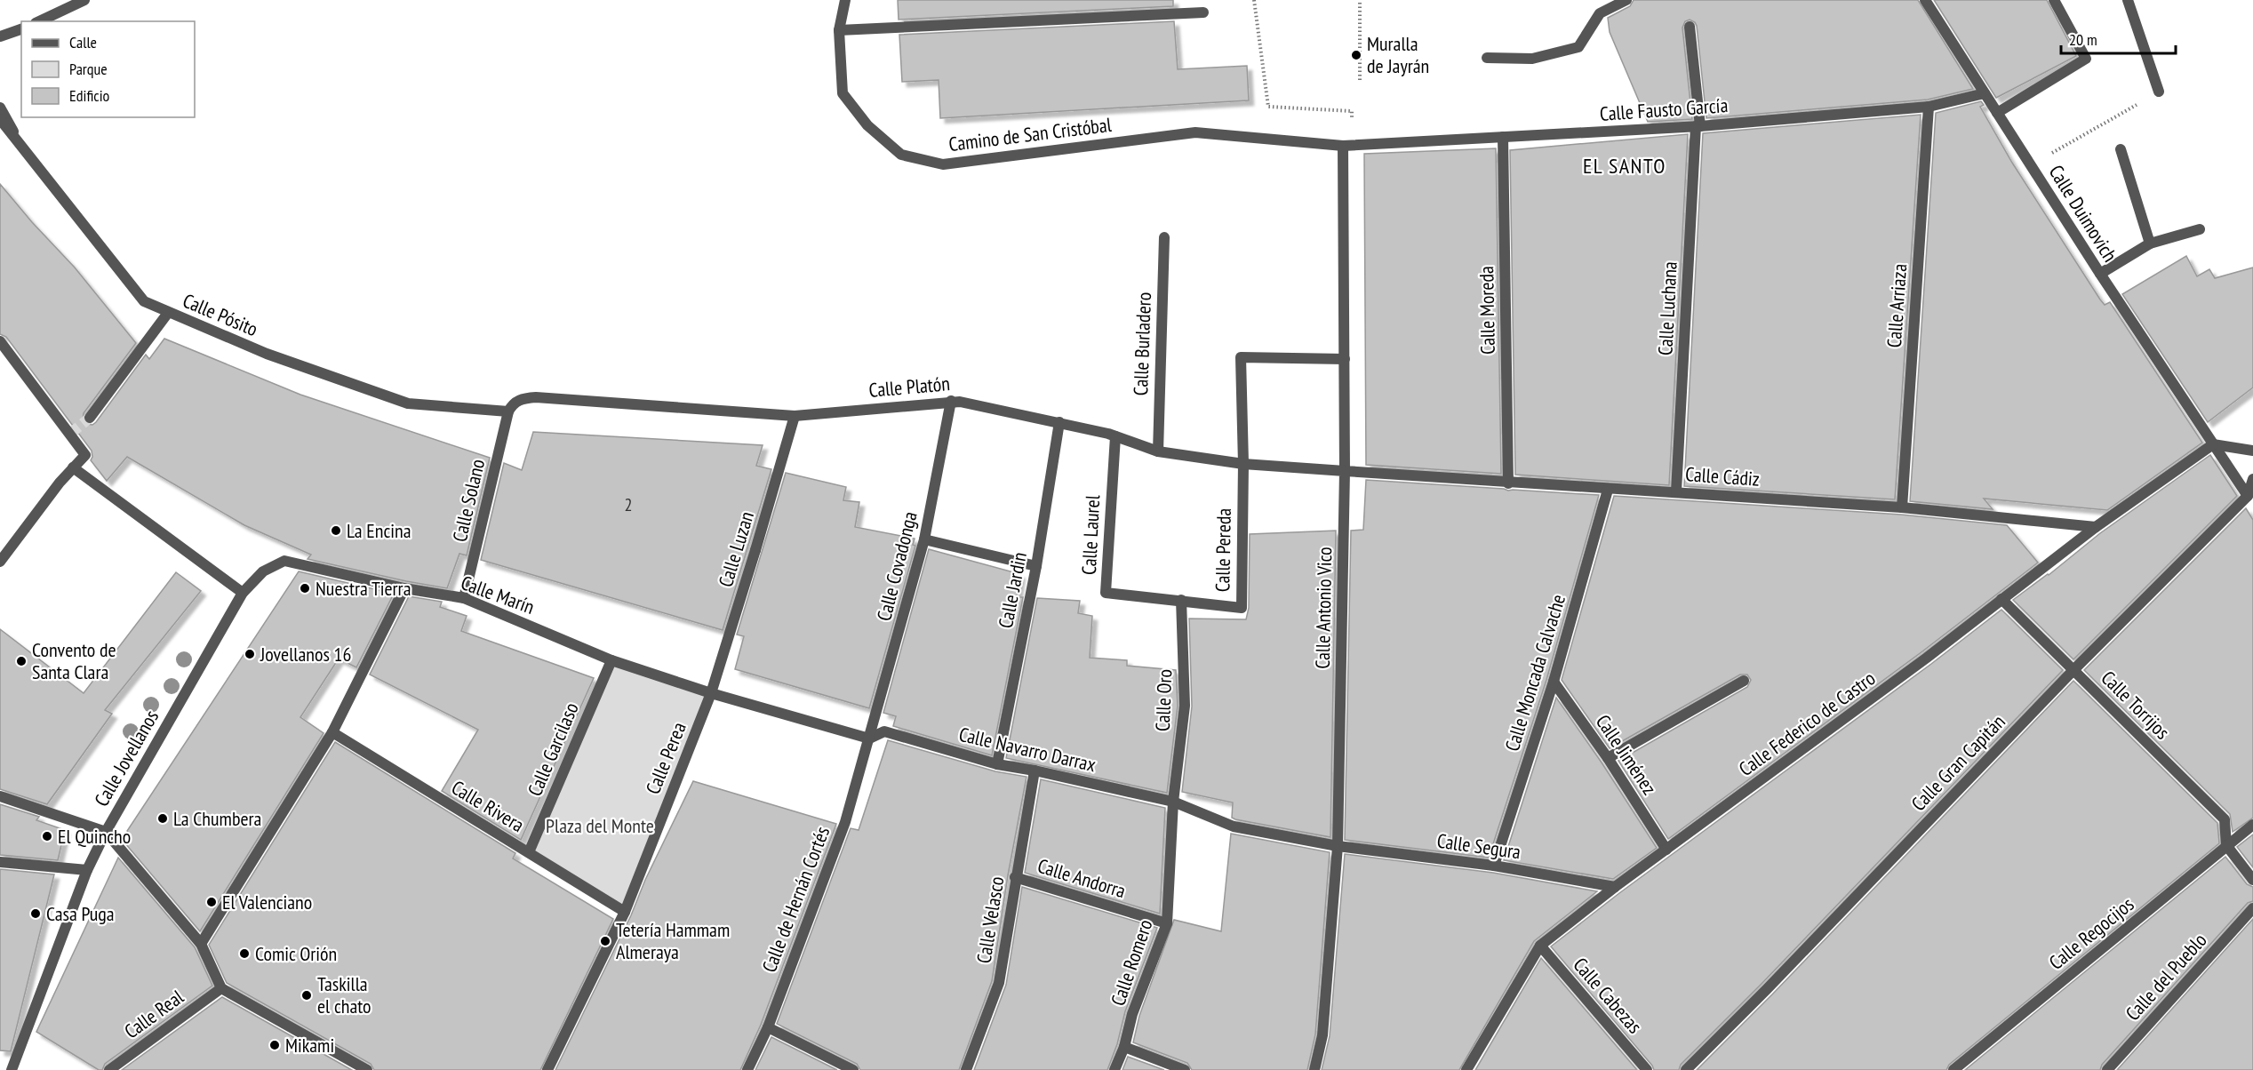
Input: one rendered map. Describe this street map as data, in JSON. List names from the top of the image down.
{
  "streets": {
    "street": [
      "Calle Fausto García",
      "Camino de San Cristóbal",
      "Calle Duimovich",
      "Calle Arriaza",
      "Calle Luchana",
      "Calle Moreda",
      "Calle Pósito",
      "Calle Burladero",
      "Calle Platón",
      "Calle Cádiz",
      "Calle Solano",
      "Calle Laurel",
      "Calle Luzan",
      "Calle Pereda",
      "Calle Covadonga",
      "Calle Jardin",
      "Calle Marín",
      "Calle Antonio Vico",
      "Calle Moncada Calvache",
      "Calle Oro",
      "Calle Torrijos",
      "Calle Federico de Castro",
      "Calle Garcilaso",
      "Calle Navarro Darrax",
      "Calle Jiménez",
      "Calle Jovellanos",
      "Calle Perea",
      "Calle Gran Capitán",
      "Calle Rivera",
      "Calle Segura",
      "Calle Andorra",
      "Calle de Hernán Cortés",
      "Calle Velasco",
      "Calle Regocijos",
      "Calle Romero",
      "Calle del Pueblo",
      "Calle Cabezas",
      "Calle Real"
    ]
  },
  "crossings": [
    ["Calle Fausto García", "Camino de San Cristóbal"],
    ["Calle Fausto García", "Calle Duimovich"],
    ["Calle Fausto García", "Calle Arriaza"],
    ["Calle Fausto García", "Calle Luchana"],
    ["Calle Fausto García", "Calle Moreda"],
    ["Calle Fausto García", "Calle Antonio Vico"],
    ["Camino de San Cristóbal", "Calle Antonio Vico"],
    ["Calle Duimovich", "Calle Federico de Castro"],
    ["Calle Duimovich", "Calle Gran Capitán"],
    ["Calle Arriaza", "Calle Cádiz"],
    ["Calle Luchana", "Calle Cádiz"],
    ["Calle Moreda", "Calle Cádiz"],
    ["Calle Pósito", "Calle Platón"],
    ["Calle Pósito", "Calle Solano"],
    ["Calle Burladero", "Calle Platón"],
    ["Calle Platón", "Calle Cádiz"],
    ["Calle Platón", "Calle Solano"],
    ["Calle Platón", "Calle Laurel"],
    ["Calle Platón", "Calle Luzan"],
    ["Calle Platón", "Calle Pereda"],
    ["Calle Platón", "Calle Covadonga"],
    ["Calle Platón", "Calle Jardin"],
    ["Calle Platón", "Calle Antonio Vico"],
    ["Calle Cádiz", "Calle Antonio Vico"],
    ["Calle Cádiz", "Calle Moncada Calvache"],
    ["Calle Cádiz", "Calle Federico de Castro"],
    ["Calle Solano", "Calle Marín"],
    ["Calle Laurel", "Calle Pereda"],
    ["Calle Laurel", "Calle Oro"],
    ["Calle Luzan", "Calle Marín"],
    ["Calle Luzan", "Calle Navarro Darrax"],
    ["Calle Luzan", "Calle Perea"],
    ["Calle Pereda", "Calle Oro"],
    ["Calle Covadonga", "Calle Navarro Darrax"],
    ["Calle Covadonga", "Calle de Hernán Cortés"],
    ["Calle Jardin", "Calle Navarro Darrax"],
    ["Calle Marín", "Calle Garcilaso"],
    ["Calle Marín", "Calle Navarro Darrax"],
    ["Calle Marín", "Calle Jovellanos"],
    ["Calle Marín", "Calle Perea"],
    ["Calle Antonio Vico", "Calle Navarro Darrax"],
    ["Calle Antonio Vico", "Calle Segura"],
    ["Calle Moncada Calvache", "Calle Jiménez"],
    ["Calle Moncada Calvache", "Calle Segura"],
    ["Calle Oro", "Calle Navarro Darrax"],
    ["Calle Oro", "Calle Romero"],
    ["Calle Torrijos", "Calle Federico de Castro"],
    ["Calle Torrijos", "Calle Gran Capitán"],
    ["Calle Torrijos", "Calle Regocijos"],
    ["Calle Federico de Castro", "Calle Jiménez"],
    ["Calle Federico de Castro", "Calle Segura"],
    ["Calle Federico de Castro", "Calle Cabezas"],
    ["Calle Garcilaso", "Calle Rivera"],
    ["Calle Navarro Darrax", "Calle Perea"],
    ["Calle Navarro Darrax", "Calle Segura"],
    ["Calle Navarro Darrax", "Calle de Hernán Cortés"],
    ["Calle Navarro Darrax", "Calle Velasco"],
    ["Calle Navarro Darrax", "Calle Romero"],
    ["Calle Perea", "Calle Rivera"],
    ["Calle Andorra", "Calle Velasco"],
    ["Calle Andorra", "Calle Romero"]
  ],
  "districts": ["EL SANTO"],
  "parks": ["Plaza del Monte"],
  "places": [
    "Muralla de Jayrán",
    "La Encina",
    "Nuestra Tierra",
    "Jovellanos 16",
    "Convento de Santa Clara",
    "La Chumbera",
    "El Quincho",
    "El Valenciano",
    "Casa Puga",
    "Tetería Hammam Almeraya",
    "Comic Orión",
    "Taskilla el chato",
    "Mikami"
  ],
  "house_numbers": ["2"],
  "legend": ["Calle", "Parque", "Edificio"],
  "scale_bar": "20 m"
}
